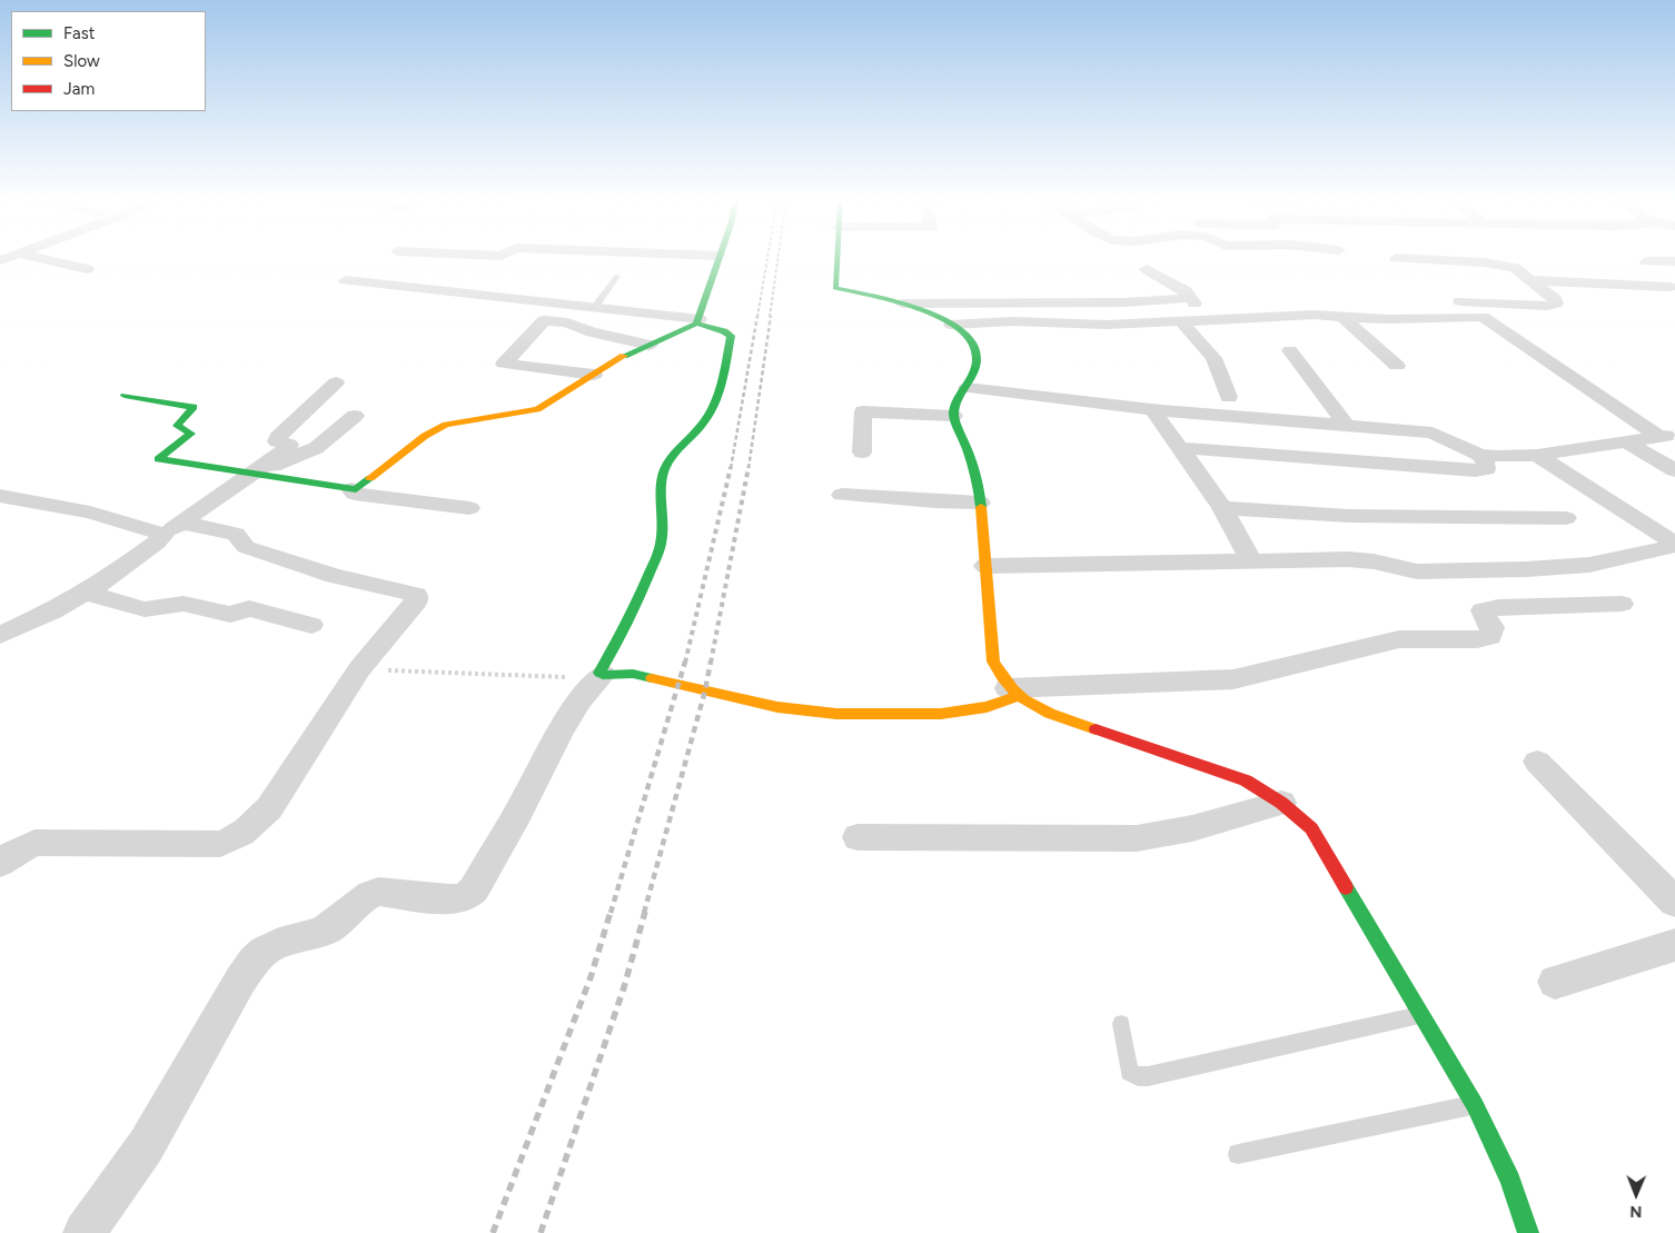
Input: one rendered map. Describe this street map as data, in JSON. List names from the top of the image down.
{
  "legend": ["Fast", "Slow", "Jam"],
  "north": "bottom"
}
